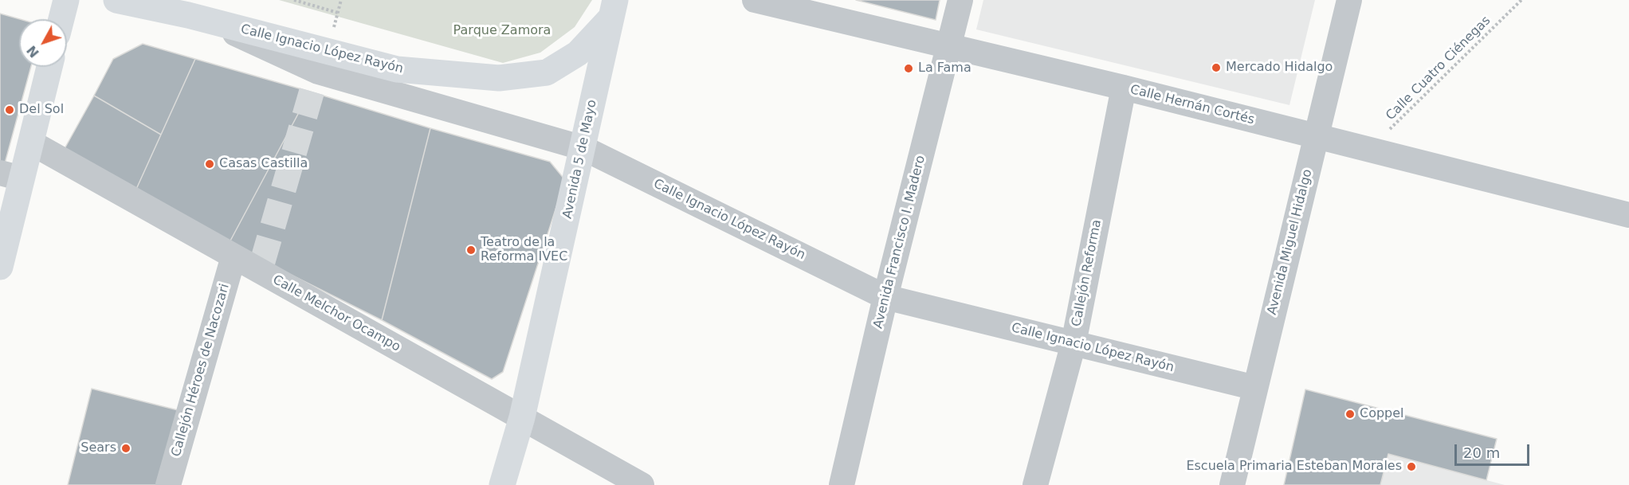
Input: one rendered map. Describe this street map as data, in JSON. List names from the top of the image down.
{
  "streets": {
    "main road": ["Calle Ignacio López Rayón", "Avenida 5 de Mayo"],
    "street": [
      "Calle Hernán Cortés",
      "Avenida Francisco I. Madero",
      "Avenida Miguel Hidalgo",
      "Callejón Reforma",
      "Calle Melchor Ocampo",
      "Callejón Héroes de Nacozari"
    ],
    "path": ["Calle Cuatro Ciénegas"]
  },
  "crossings": [
    ["Calle Ignacio López Rayón", "Avenida 5 de Mayo"],
    ["Calle Ignacio López Rayón", "Avenida Francisco I. Madero"],
    ["Calle Ignacio López Rayón", "Avenida Miguel Hidalgo"],
    ["Calle Ignacio López Rayón", "Callejón Reforma"],
    ["Calle Cuatro Ciénegas", "Calle Hernán Cortés"],
    ["Calle Hernán Cortés", "Avenida Francisco I. Madero"],
    ["Calle Hernán Cortés", "Avenida Miguel Hidalgo"],
    ["Calle Hernán Cortés", "Callejón Reforma"],
    ["Avenida 5 de Mayo", "Calle Melchor Ocampo"],
    ["Calle Melchor Ocampo", "Callejón Héroes de Nacozari"]
  ],
  "parks": ["Parque Zamora"],
  "places": [
    "Mercado Hidalgo",
    "La Fama",
    "Del Sol",
    "Casas Castilla",
    "Teatro de la Reforma IVEC",
    "Coppel",
    "Sears",
    "Escuela Primaria Esteban Morales"
  ],
  "scale_bar": "20 m",
  "north": "bottom left"
}
